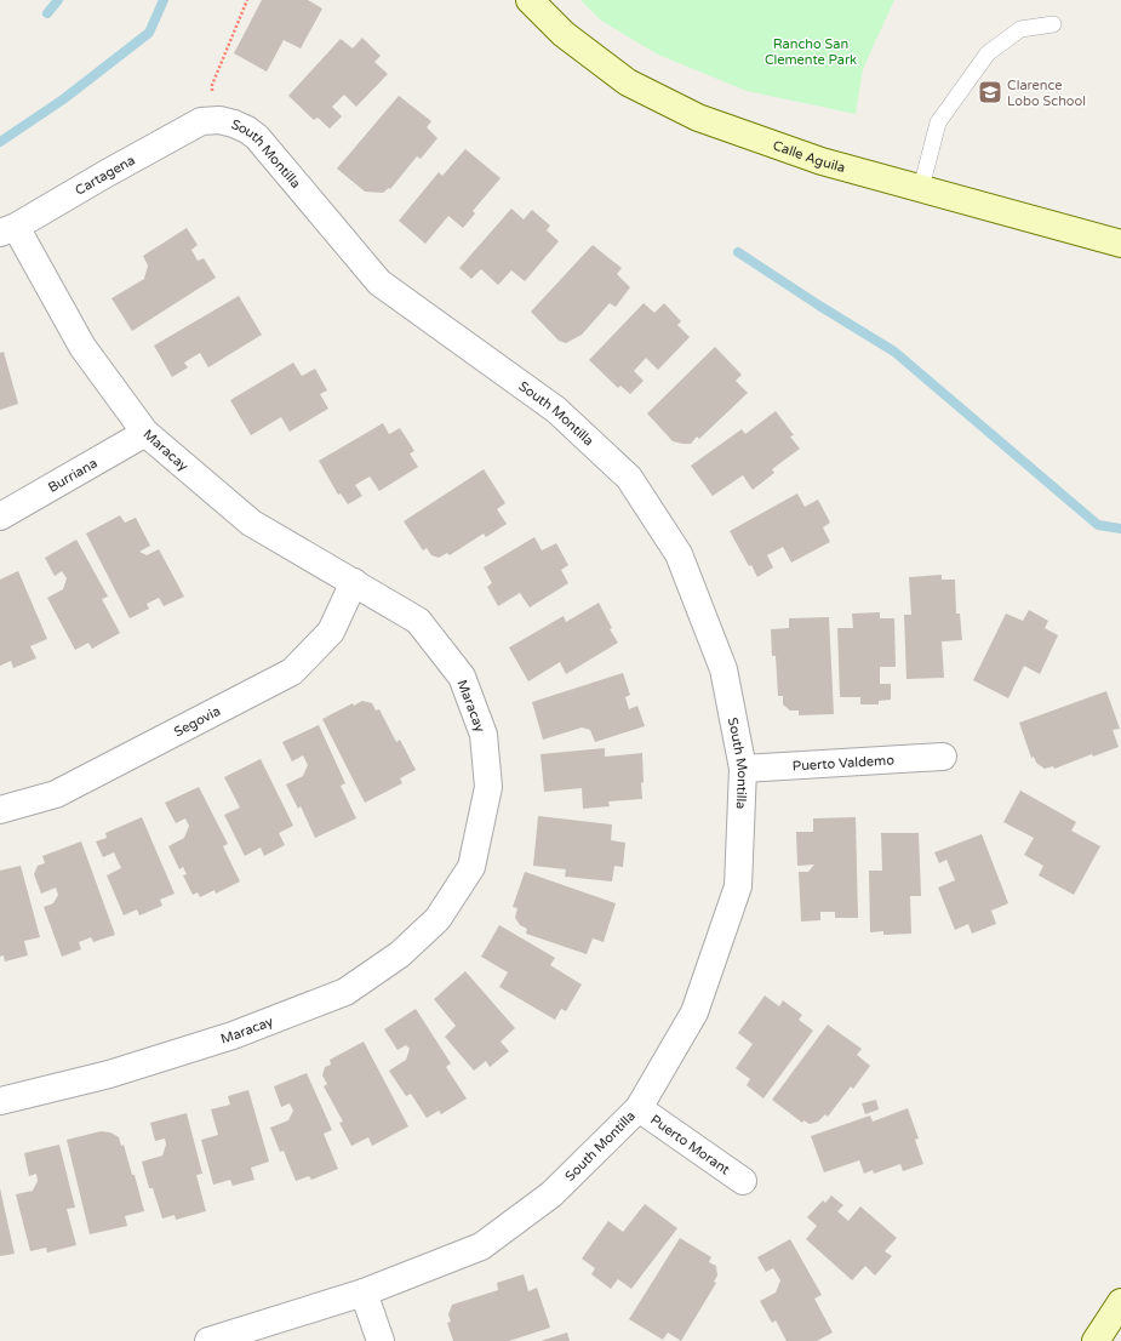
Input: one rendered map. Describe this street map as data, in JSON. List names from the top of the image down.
{
  "streets": {
    "street": [
      "Calle Aguila",
      "South Montilla",
      "Cartagena",
      "Maracay",
      "Burriana",
      "Segovia",
      "Puerto Valdemo",
      "Puerto Morant"
    ]
  },
  "crossings": [
    ["South Montilla", "Cartagena"],
    ["South Montilla", "Puerto Valdemo"],
    ["South Montilla", "Puerto Morant"],
    ["Cartagena", "Maracay"],
    ["Maracay", "Burriana"],
    ["Maracay", "Segovia"]
  ],
  "parks": ["Rancho San Clemente Park"],
  "places": {
    "school or university": ["Clarence Lobo School"]
  }
}
